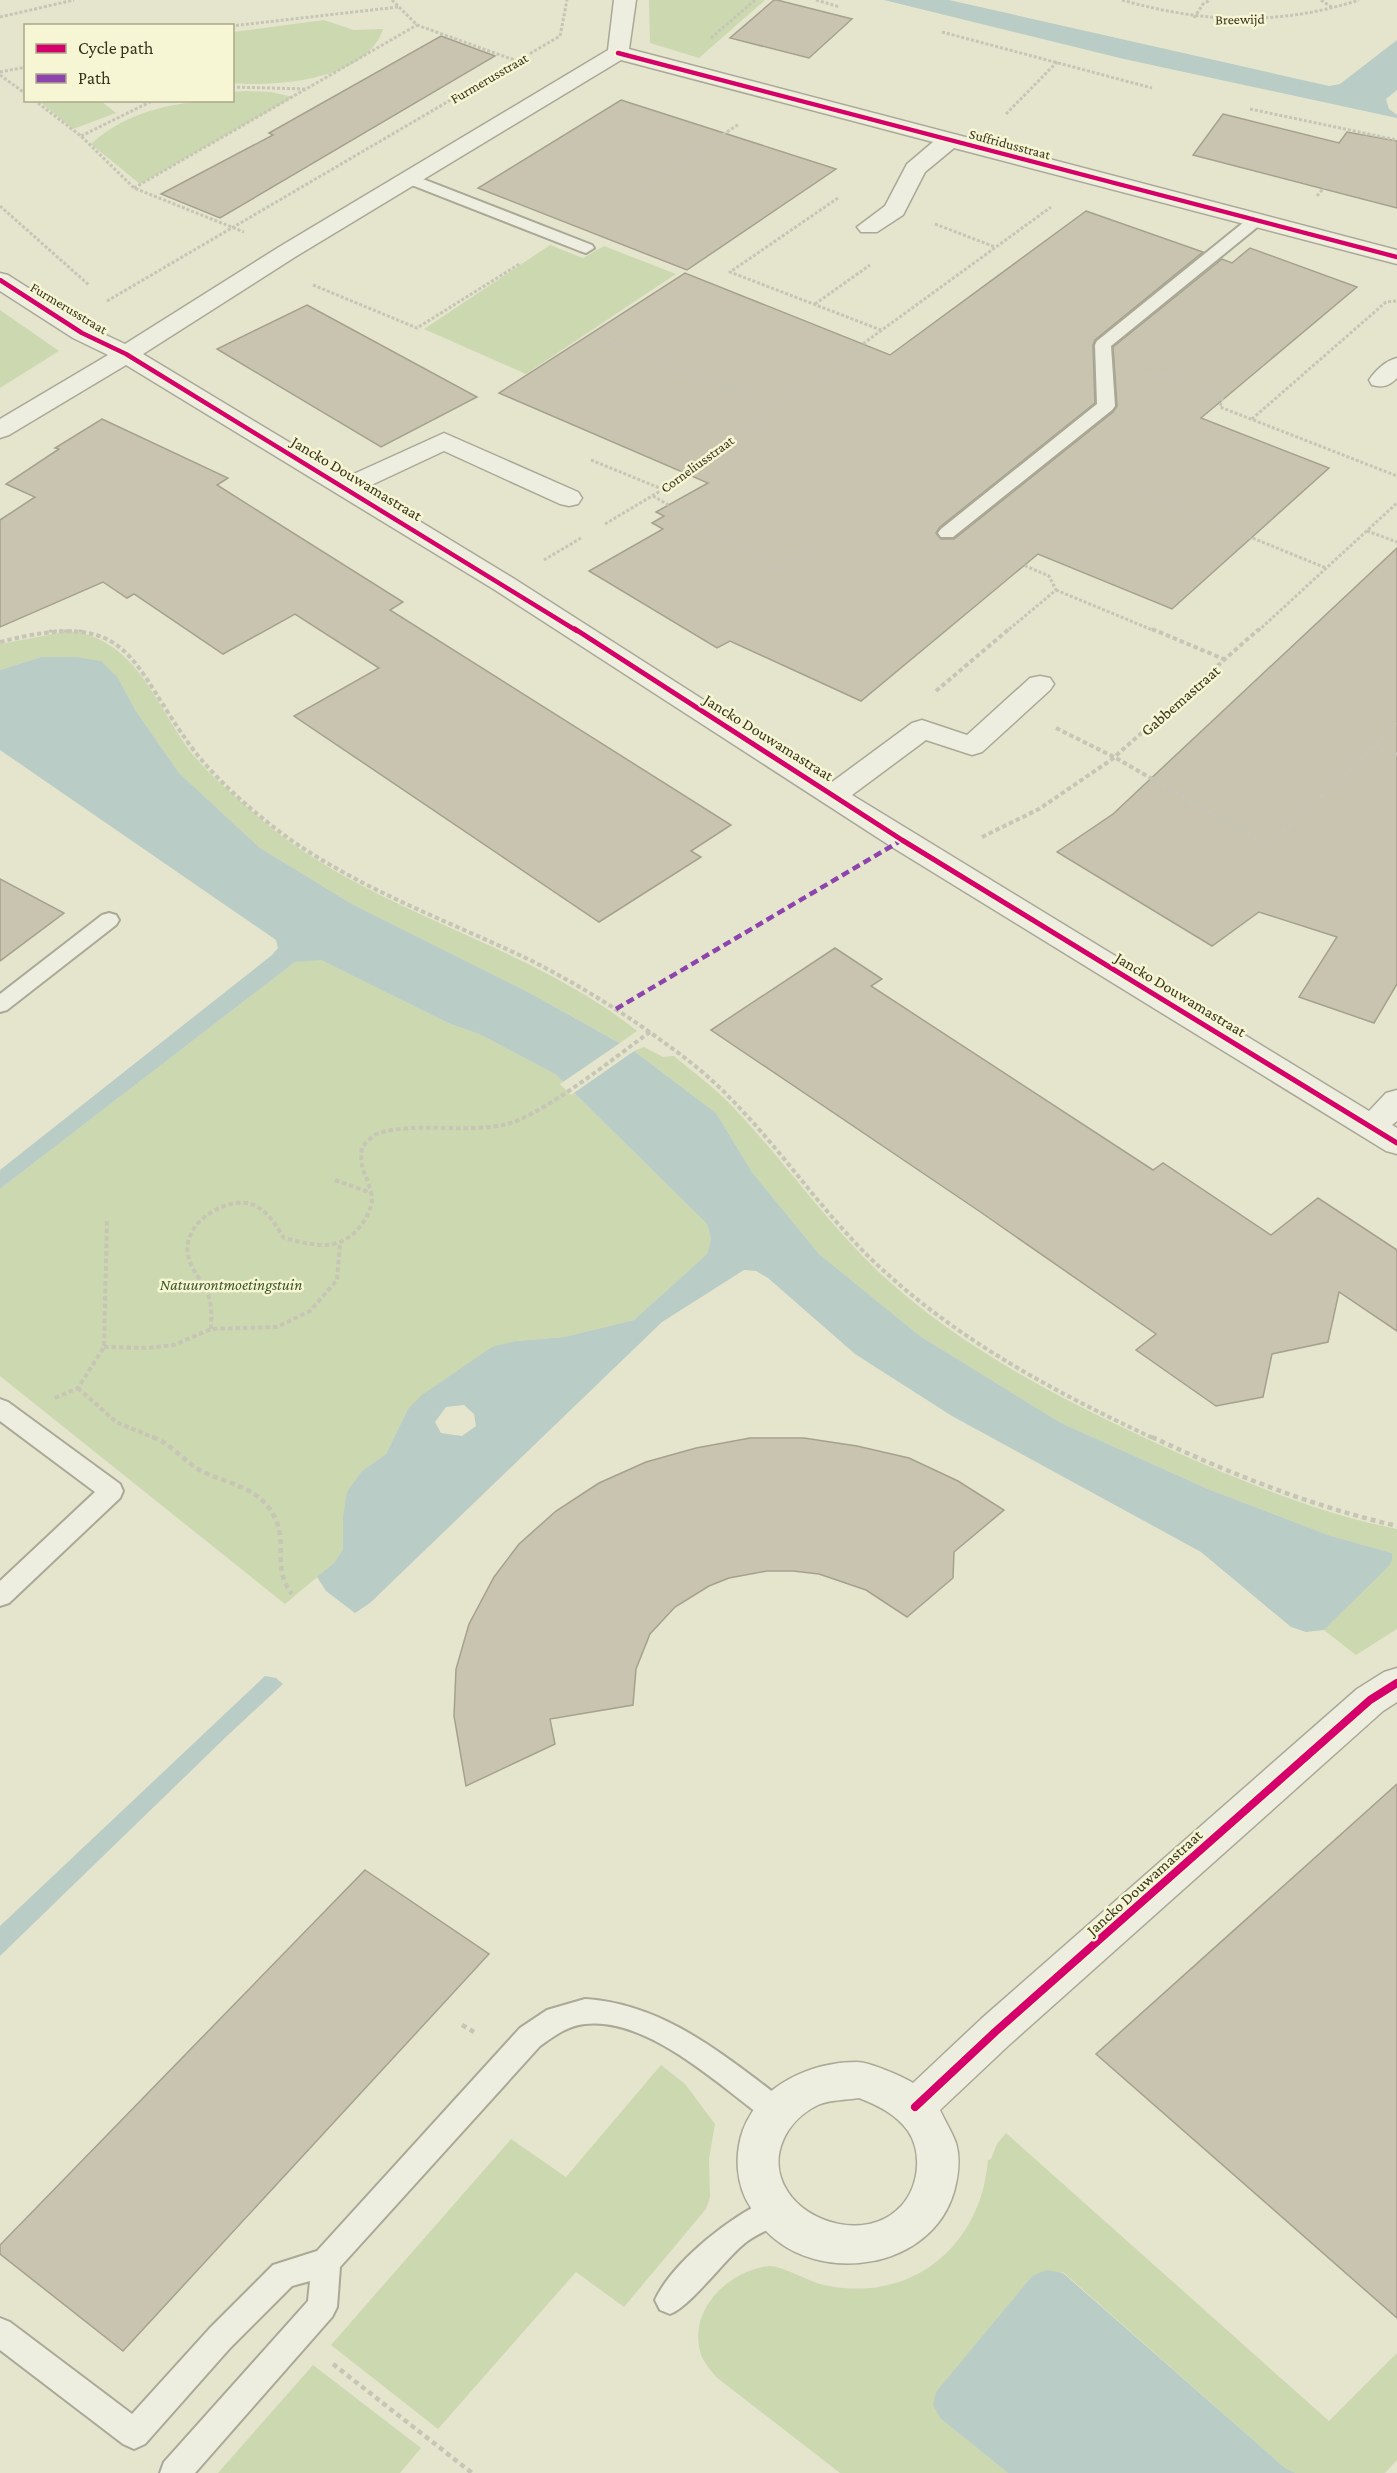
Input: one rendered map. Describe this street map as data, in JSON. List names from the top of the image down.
{
  "streets": {
    "street": ["Furmerusstraat", "Suffridusstraat", "Jancko Douwamastraat"],
    "path": ["Breewijd", "Corneliusstraat", "Gabbemastraat"]
  },
  "crossings": [
    ["Furmerusstraat", "Jancko Douwamastraat"],
    ["Suffridusstraat", "Corneliusstraat"],
    ["Jancko Douwamastraat", "Gabbemastraat"]
  ],
  "parks": ["Natuurontmoetingstuin"],
  "legend": ["Cycle path", "Path"]
}
